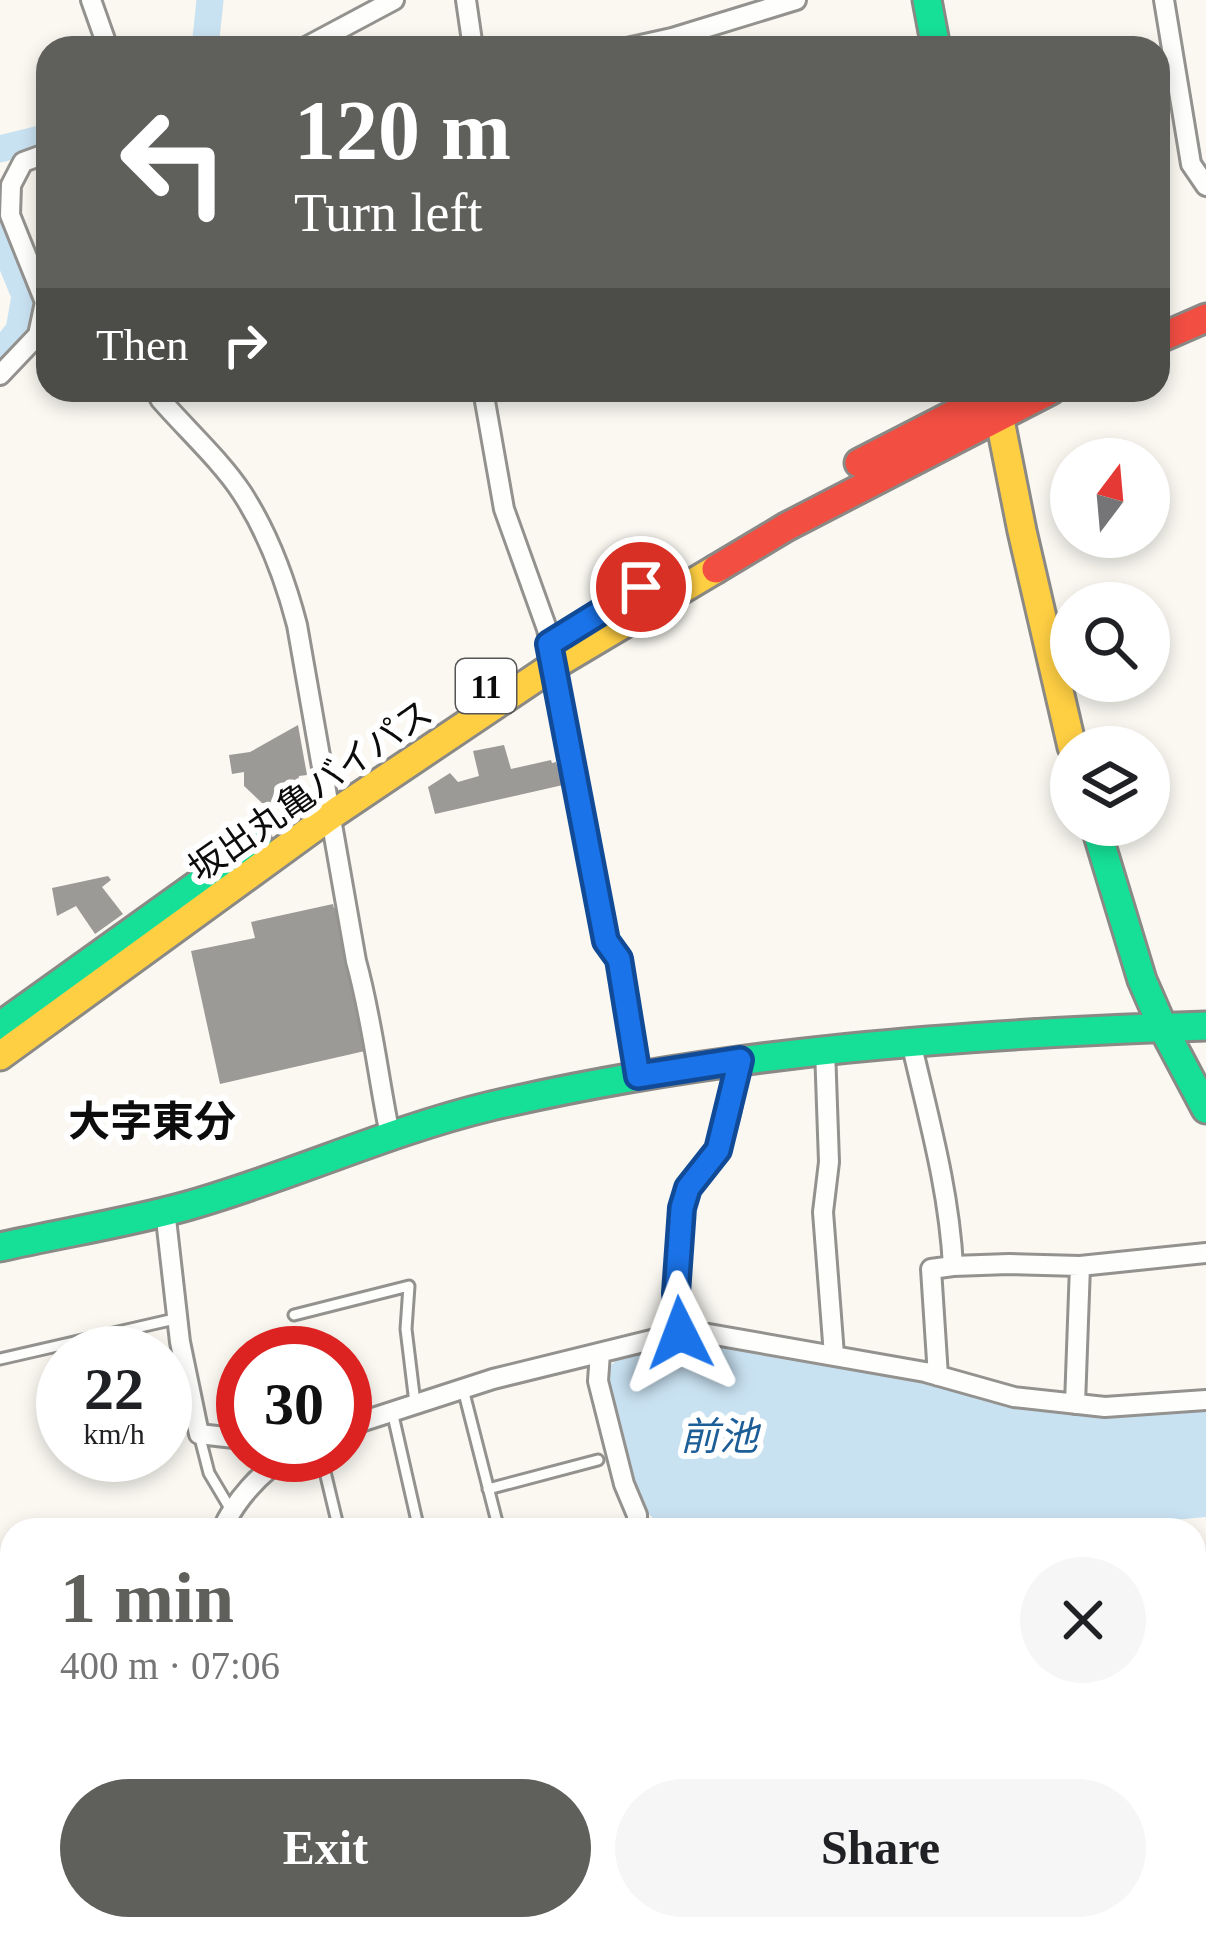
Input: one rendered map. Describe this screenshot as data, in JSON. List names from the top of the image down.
{
  "streets": {
    "main road": ["11", "坂出丸亀バイパス"]
  },
  "districts": ["大字東分"],
  "water": ["前池"],
  "north": "top",
  "page": {
    "turn": ["120 m", "Turn left"],
    "then": "Then",
    "speed": "22 km/h",
    "limit": "30",
    "heading": ["1 min", "400 m · 07:06"],
    "buttons": ["Exit", "Share"]
  }
}
